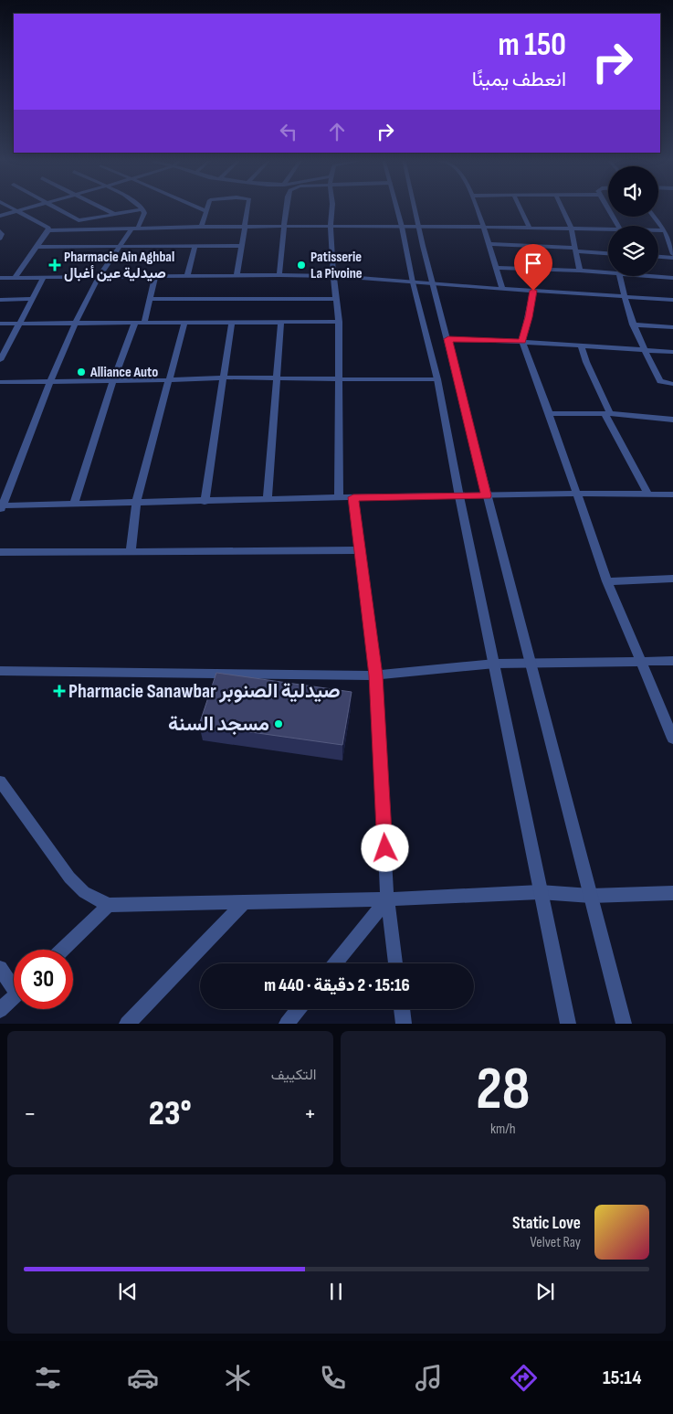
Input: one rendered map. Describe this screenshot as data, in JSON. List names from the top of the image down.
{
  "places": {
    "health": ["Pharmacie Ain Aghbal صيدلية عين أغبال", "Pharmacie Sanawbar صيدلية الصنوبر"],
    "other": ["Patisserie La Pivoine", "Alliance Auto", "مسجد السنة"]
  },
  "page": {
    "turn": ["150 m", "انعطف يمينًا"],
    "limit": "30",
    "trip": "15:16 · 2 دقيقة · 440 m",
    "tile": [
      ["28", "km/h"],
      "التكييف"
    ],
    "heat": ["−", "23°", "+"],
    "song": ["Static Love", "Velvet Ray"],
    "tabs": "15:14"
  }
}
